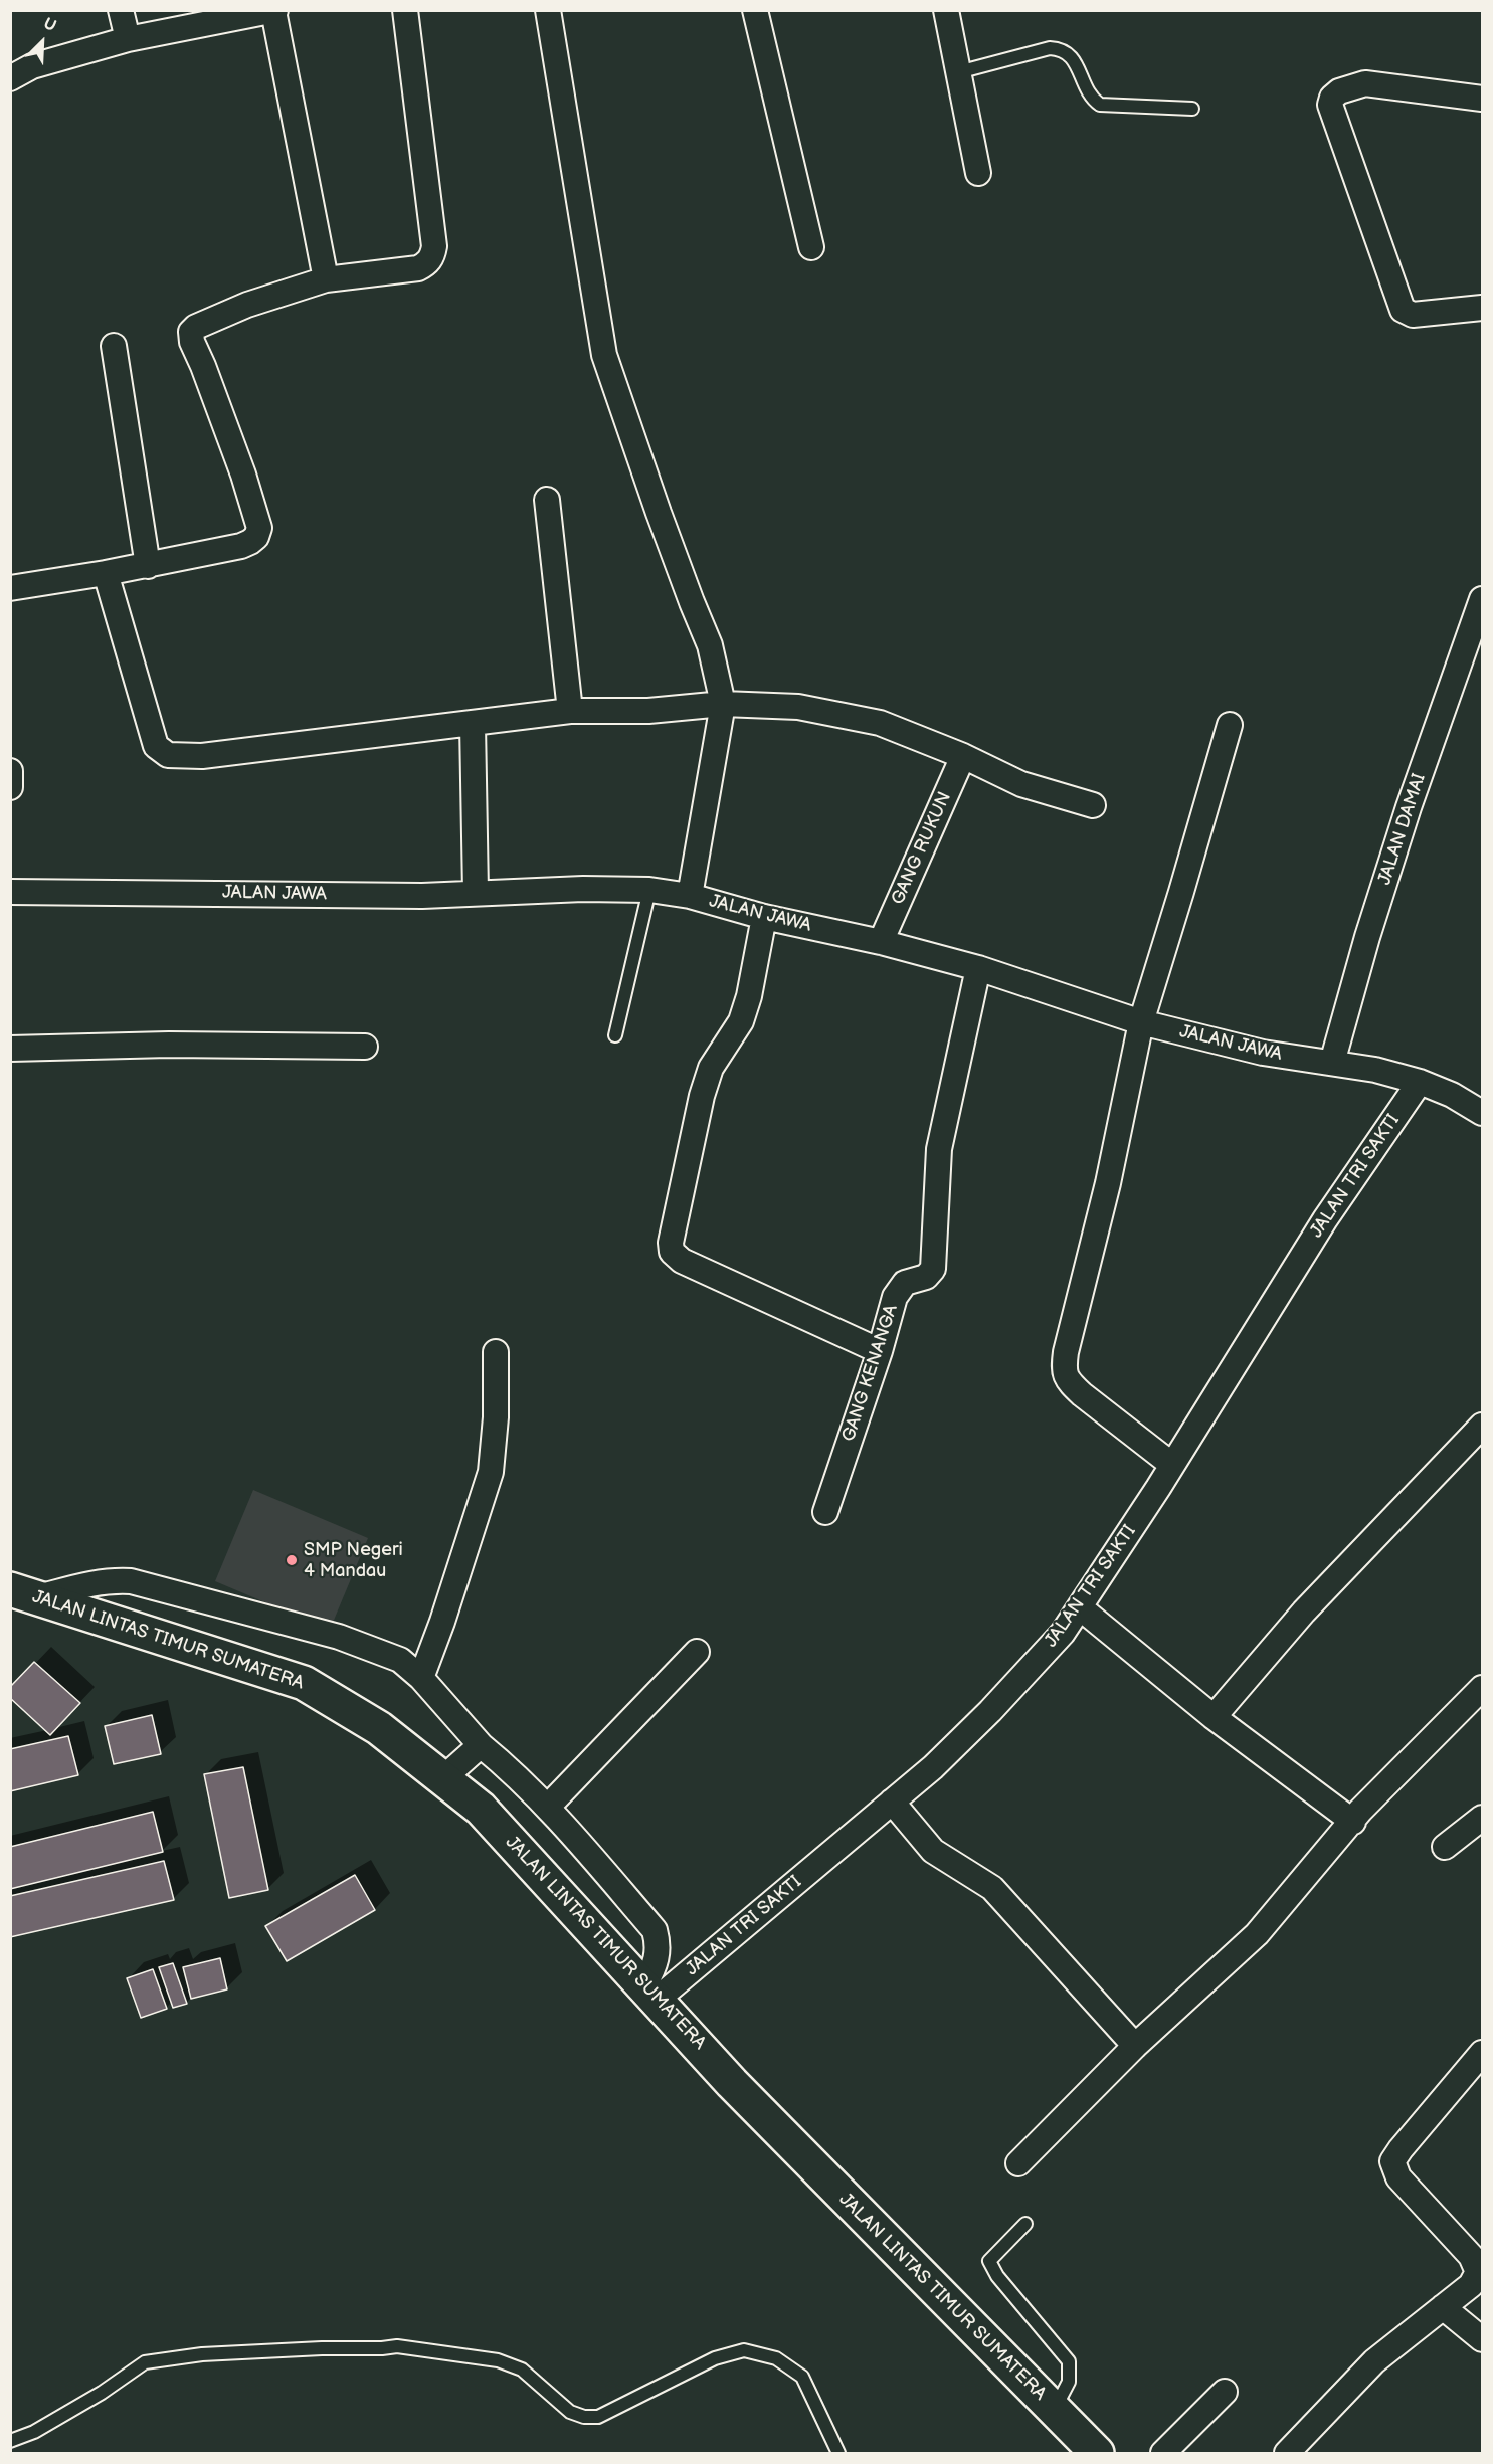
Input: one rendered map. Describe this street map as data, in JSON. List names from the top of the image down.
{
  "streets": {
    "highway": ["JALAN LINTAS TIMUR SUMATERA"],
    "street": [
      "JALAN DAMAI",
      "GANG RUKUN",
      "JALAN JAWA",
      "JALAN TRI SAKTI",
      "GANG KENANGA"
    ]
  },
  "crossings": [
    ["JALAN DAMAI", "JALAN JAWA"],
    ["GANG RUKUN", "JALAN JAWA"],
    ["JALAN JAWA", "JALAN TRI SAKTI"],
    ["JALAN JAWA", "GANG KENANGA"],
    ["JALAN TRI SAKTI", "JALAN LINTAS TIMUR SUMATERA"]
  ],
  "places": ["SMP Negeri 4 Mandau"],
  "north": "top right"
}
